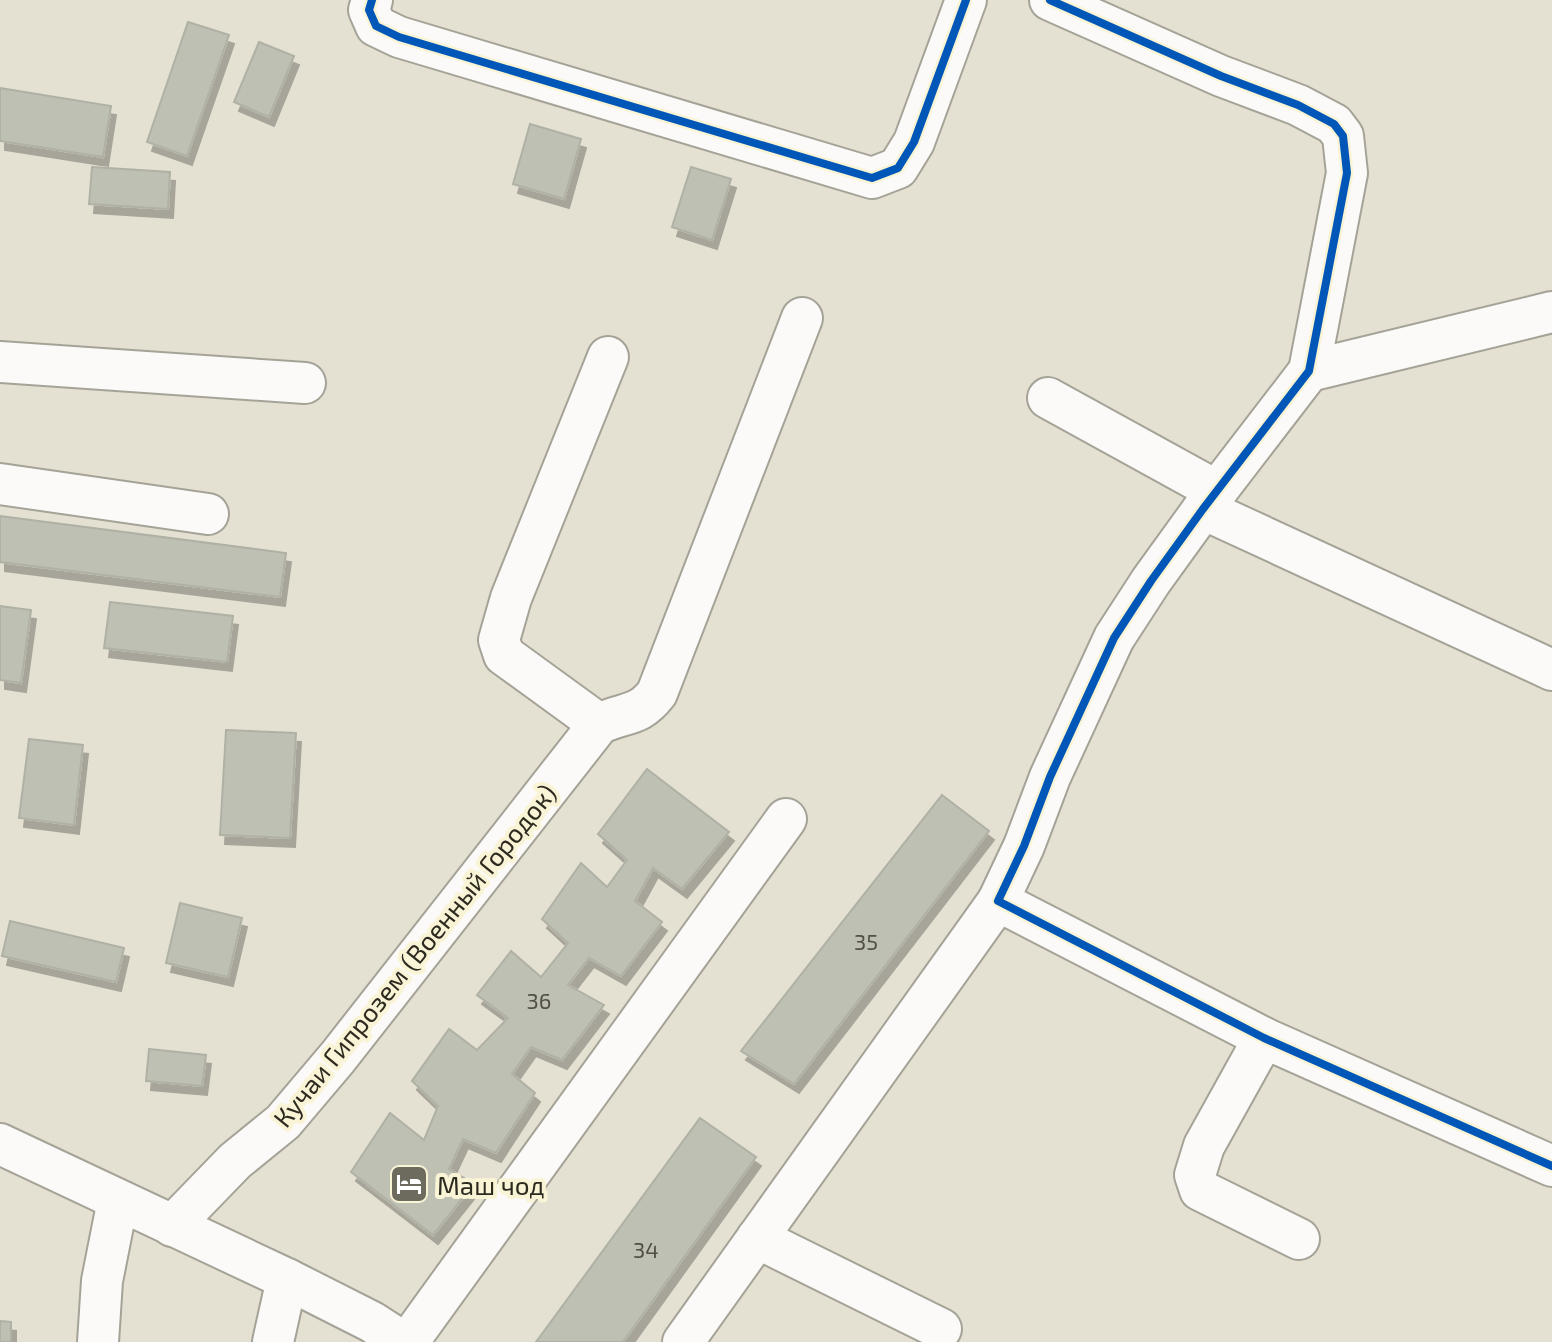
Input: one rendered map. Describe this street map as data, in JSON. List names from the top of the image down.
{
  "streets": {
    "street": ["Кучаи Гипрозем (Военный Городок)"]
  },
  "places": {
    "hotel": ["Маш чод"]
  },
  "house_numbers": ["35", "36", "34"]
}
